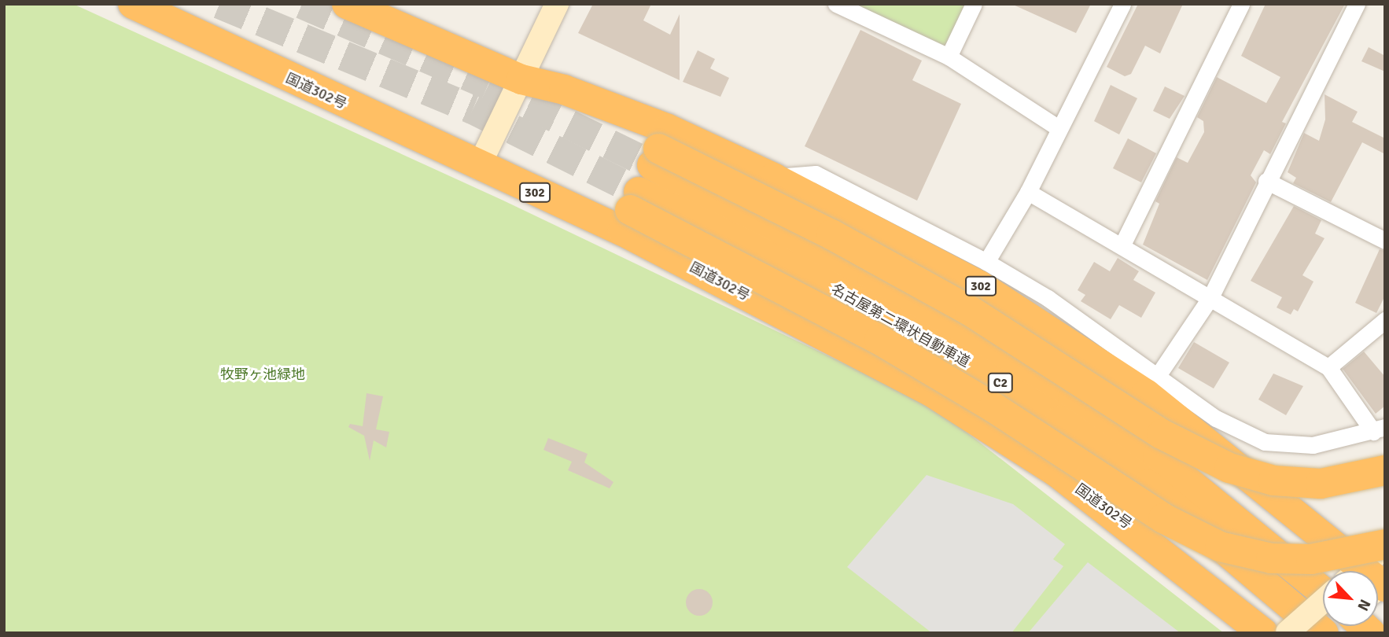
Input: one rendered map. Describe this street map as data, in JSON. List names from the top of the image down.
{
  "streets": {
    "highway": [
      "国道302号",
      "302",
      "名古屋第二環状自動車道",
      "C2"
    ]
  },
  "parks": ["牧野ヶ池緑地"],
  "north": "bottom right"
}
